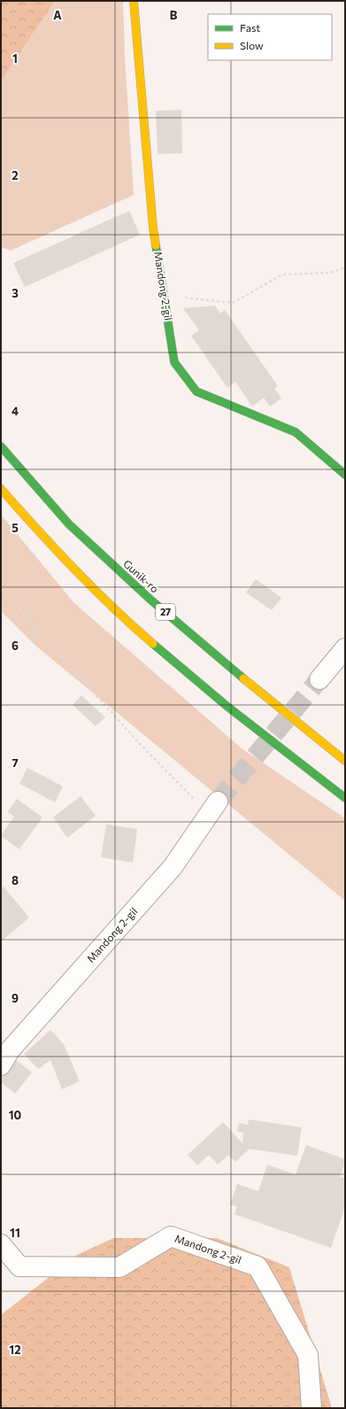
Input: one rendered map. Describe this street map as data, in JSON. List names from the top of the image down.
{
  "streets": {
    "main road": ["Mandong 2-gil", "Gunik-ro", "27"]
  },
  "legend": ["Fast", "Slow"],
  "grid": {
    "columns": ["A", "B"],
    "rows": [
      "1",
      "2",
      "3",
      "4",
      "5",
      "6",
      "7",
      "8",
      "9",
      "10",
      "11",
      "12"
    ]
  }
}
